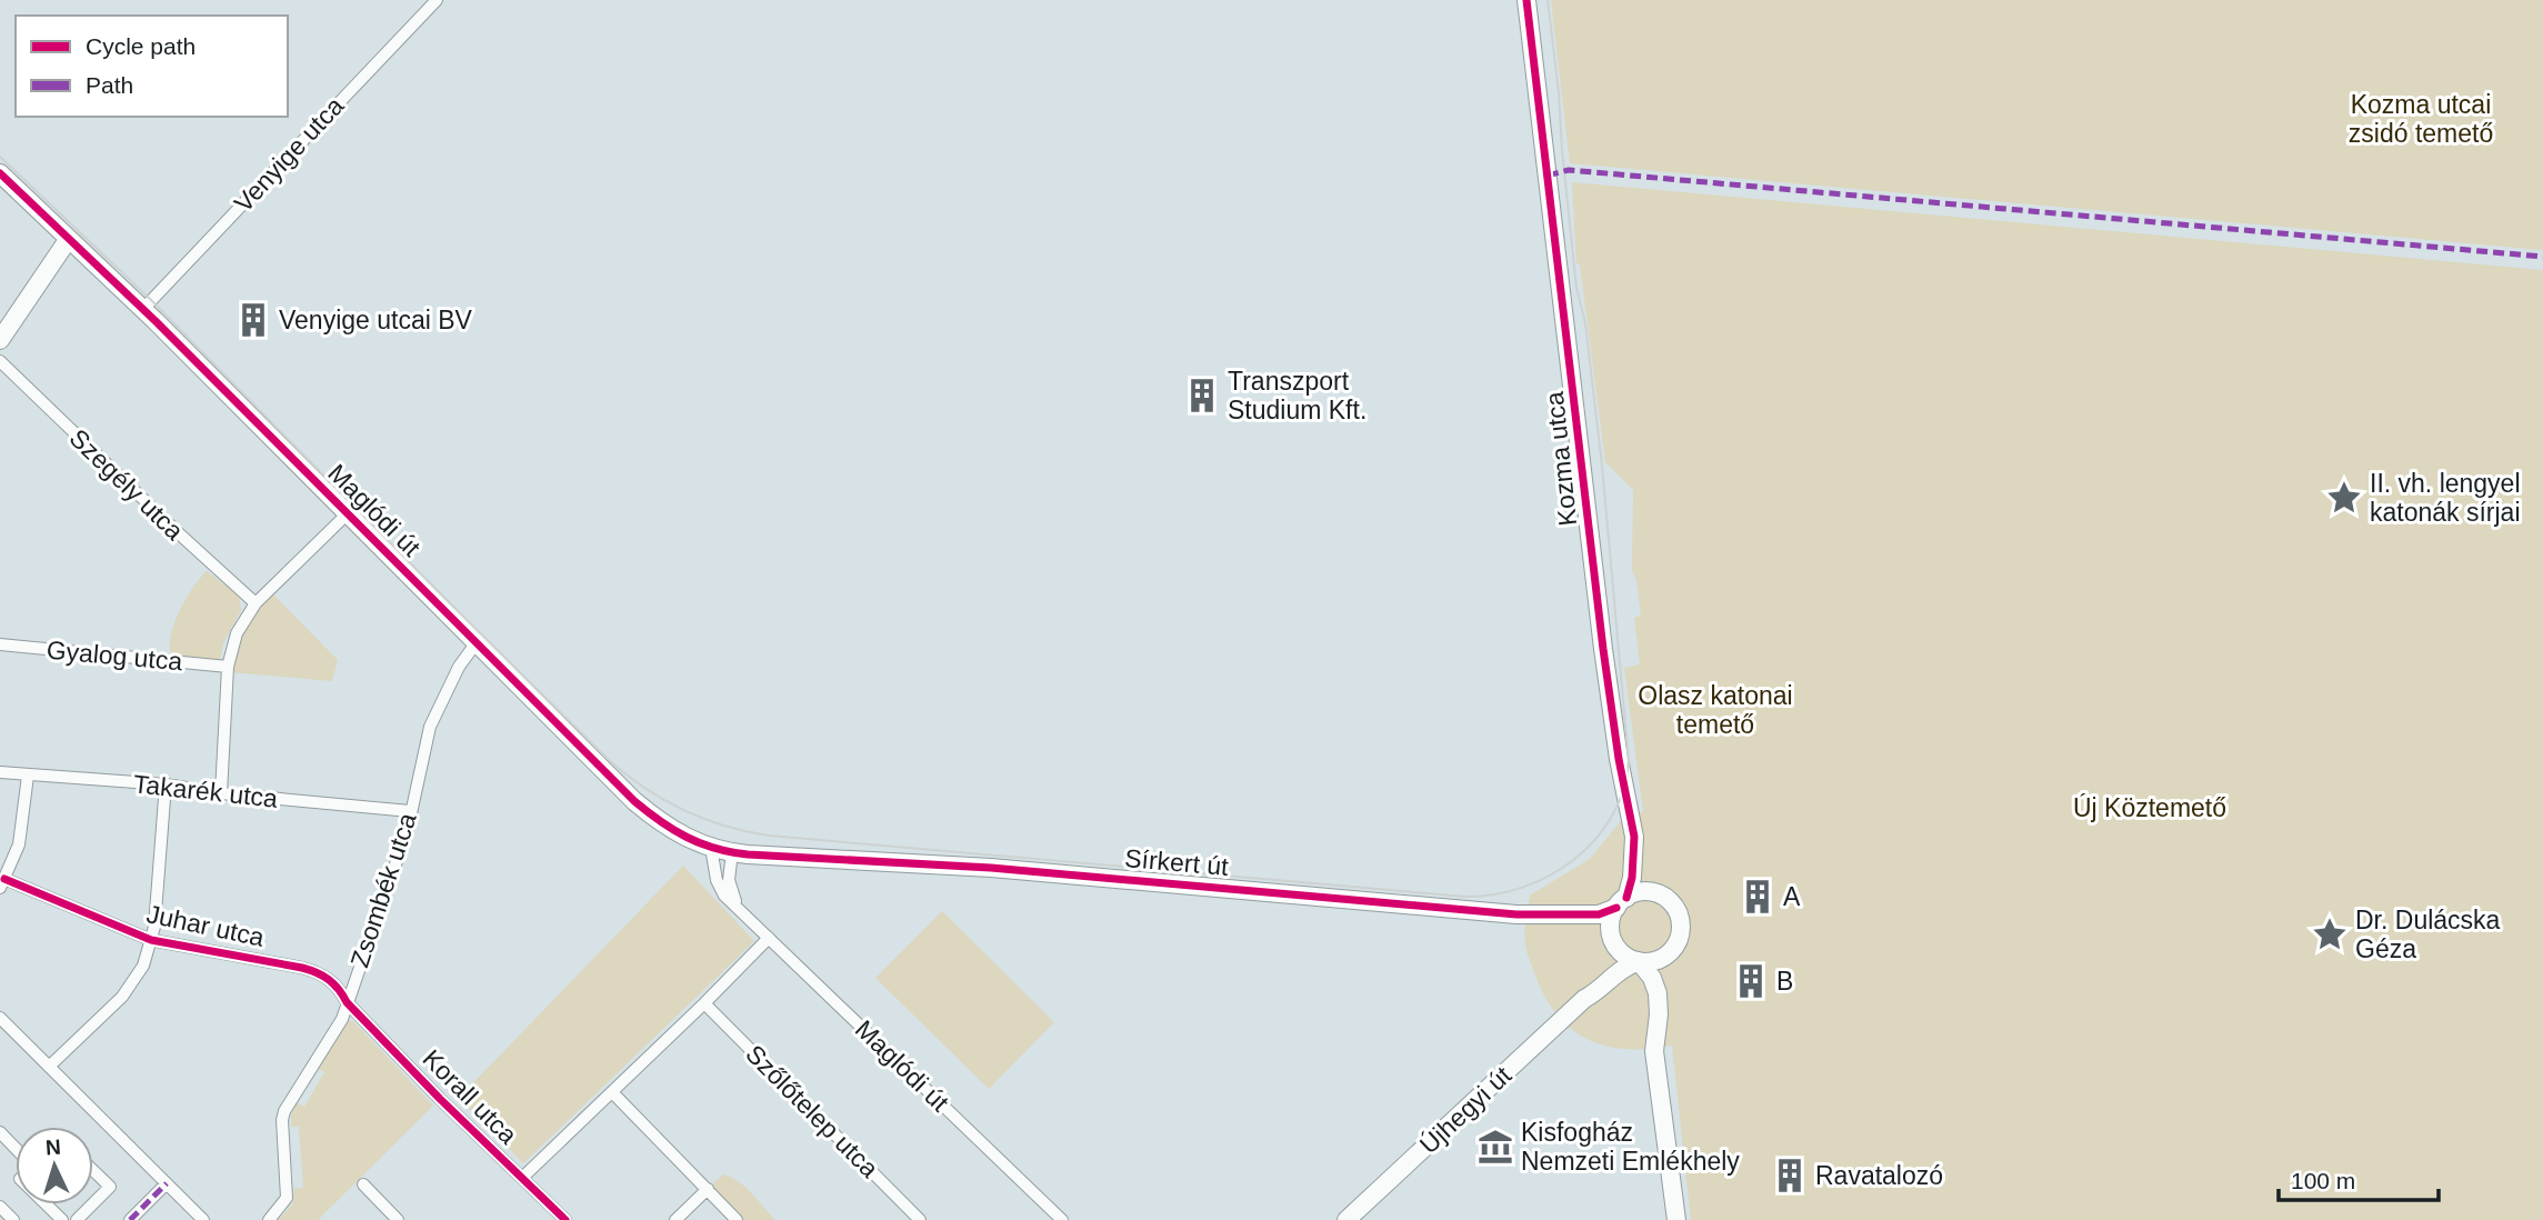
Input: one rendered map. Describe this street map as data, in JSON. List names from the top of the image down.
{
  "streets": {
    "street": [
      "Venyige utca",
      "Kozma utca",
      "Szegély utca",
      "Maglódi út",
      "Gyalog utca",
      "Takarék utca",
      "Sírkert út",
      "Zsombék utca",
      "Juhar utca",
      "Korall utca",
      "Újhegyi út",
      "Szőlőtelep utca"
    ]
  },
  "crossings": [
    ["Venyige utca", "Maglódi út"],
    ["Kozma utca", "Sírkert út"],
    ["Kozma utca", "Újhegyi út"],
    ["Maglódi út", "Sírkert út"],
    ["Maglódi út", "Zsombék utca"],
    ["Takarék utca", "Zsombék utca"],
    ["Sírkert út", "Újhegyi út"],
    ["Zsombék utca", "Juhar utca"],
    ["Zsombék utca", "Korall utca"],
    ["Juhar utca", "Korall utca"]
  ],
  "parks": ["Kozma utcai zsidó temető", "Olasz katonai temető", "Új Köztemető"],
  "places": {
    "building": [
      "Venyige utcai BV",
      "Transzport Studium Kft.",
      "A",
      "B",
      "Ravatalozó"
    ],
    "place": ["II. vh. lengyel katonák sírjai", "Dr. Dulácska Géza"],
    "museum": ["Kisfogház Nemzeti Emlékhely"]
  },
  "legend": ["Cycle path", "Path"],
  "scale_bar": "100 m",
  "north": "top"
}
